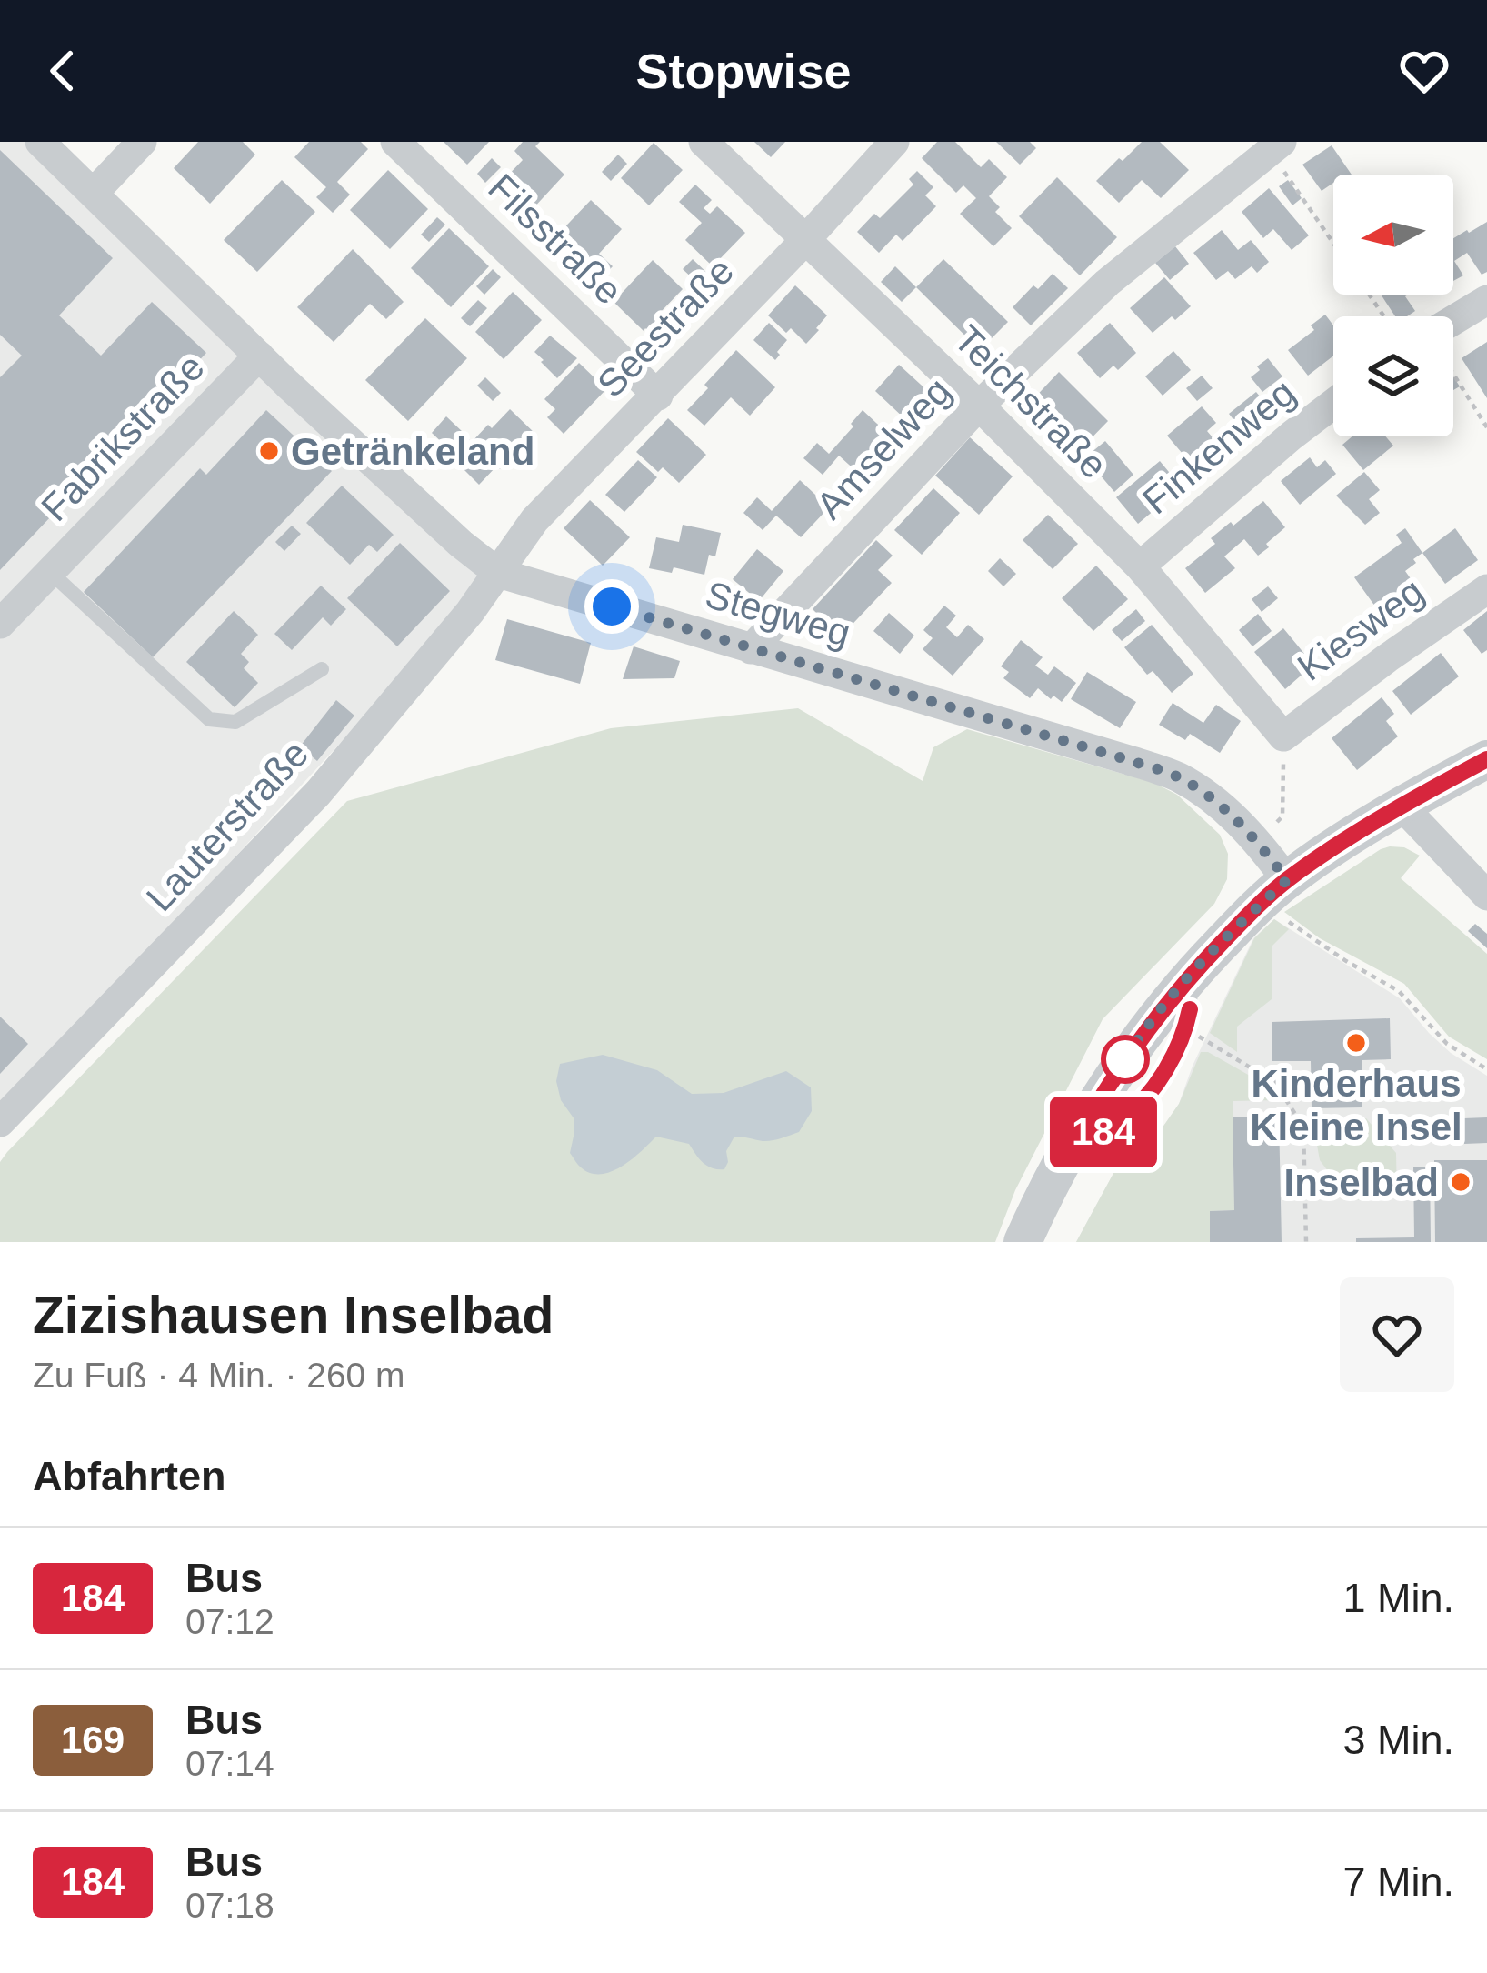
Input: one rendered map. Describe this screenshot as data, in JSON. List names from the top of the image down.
{
  "streets": {
    "street": [
      "Filsstraße",
      "Seestraße",
      "Teichstraße",
      "Fabrikstraße",
      "Finkenweg",
      "Amselweg",
      "Stegweg",
      "Kiesweg",
      "Lauterstraße"
    ]
  },
  "crossings": [
    ["Filsstraße", "Seestraße"],
    ["Seestraße", "Teichstraße"],
    ["Seestraße", "Stegweg"],
    ["Seestraße", "Lauterstraße"],
    ["Teichstraße", "Finkenweg"],
    ["Teichstraße", "Amselweg"],
    ["Teichstraße", "Kiesweg"],
    ["Fabrikstraße", "Stegweg"],
    ["Amselweg", "Stegweg"],
    ["Stegweg", "Lauterstraße"]
  ],
  "places": ["Getränkeland", "Kinderhaus Kleine Insel", "Inselbad"],
  "lines": ["bus line 184"],
  "north": "left",
  "page": {
    "header": "Stopwise",
    "on_map": "184",
    "heading": [
      ["Zizishausen Inselbad", "Zu Fuß · 4 Min. · 260 m"],
      "Abfahrten"
    ],
    "list": [
      {
        "mark": "184",
        "name": "Bus",
        "note": "07:12",
        "value": "1 Min."
      },
      {
        "mark": "169",
        "name": "Bus",
        "note": "07:14",
        "value": "3 Min."
      },
      {
        "mark": "184",
        "name": "Bus",
        "note": "07:18",
        "value": "7 Min."
      }
    ]
  }
}
